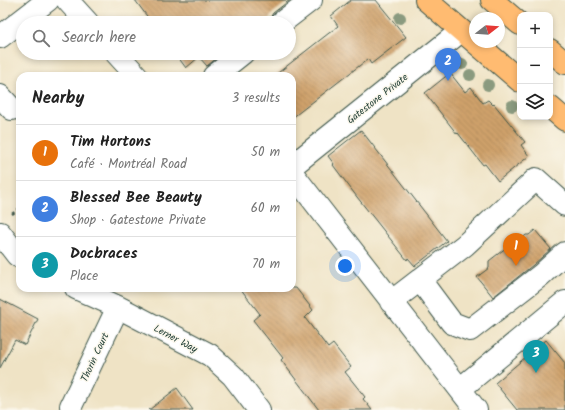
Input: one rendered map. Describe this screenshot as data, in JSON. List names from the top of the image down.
{
  "streets": {
    "street": ["Gatestone Private", "Lerner Way", "Thorin Court"]
  },
  "crossings": [
    ["Lerner Way", "Thorin Court"]
  ],
  "north": "right",
  "page": {
    "map_buttons": ["+", "−"],
    "search": "Search here",
    "pins": ["2", "1", "3"],
    "heading": ["Nearby", "3 results"],
    "list": [
      {
        "mark": "1",
        "name": "Tim Hortons",
        "note": "Café · Montréal Road",
        "value": "50 m"
      },
      {
        "mark": "2",
        "name": "Blessed Bee Beauty",
        "note": "Shop · Gatestone Private",
        "value": "60 m"
      },
      {
        "mark": "3",
        "name": "Docbraces",
        "note": "Place",
        "value": "70 m"
      }
    ]
  }
}
